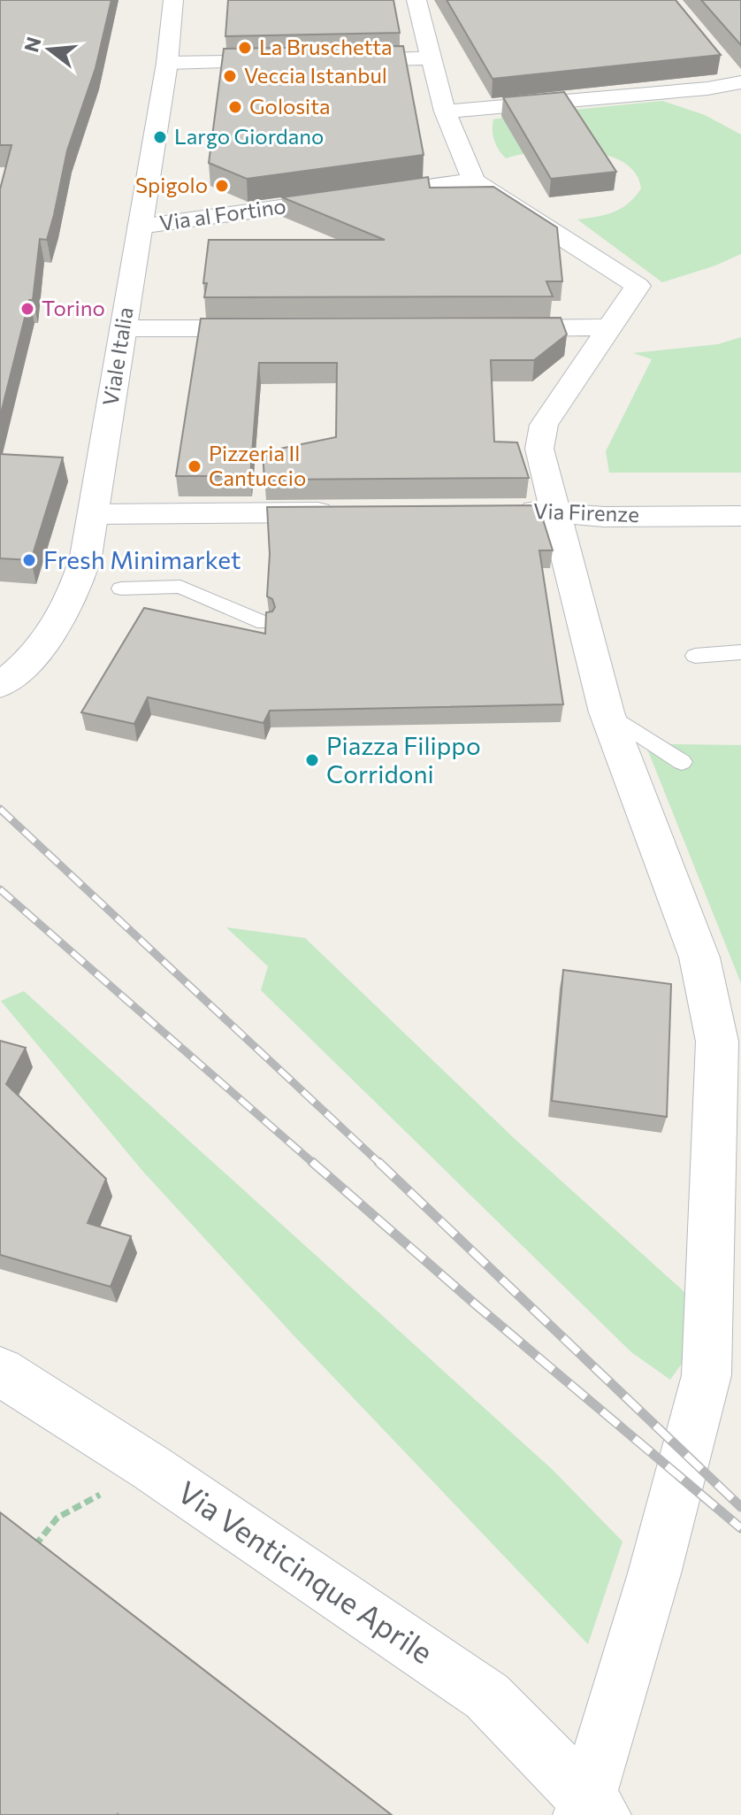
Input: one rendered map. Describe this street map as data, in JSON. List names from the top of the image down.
{
  "streets": {
    "street": [
      "Via al Fortino",
      "Viale Italia",
      "Via Firenze",
      "Via Venticinque Aprile"
    ]
  },
  "crossings": [
    ["Via al Fortino", "Viale Italia"]
  ],
  "places": [
    "La Bruschetta",
    "Veccia Istanbul",
    "Golosita",
    "Largo Giordano",
    "Spigolo",
    "Torino",
    "Pizzeria Il Cantuccio",
    "Fresh Minimarket",
    "Piazza Filippo Corridoni"
  ],
  "north": "left"
}
